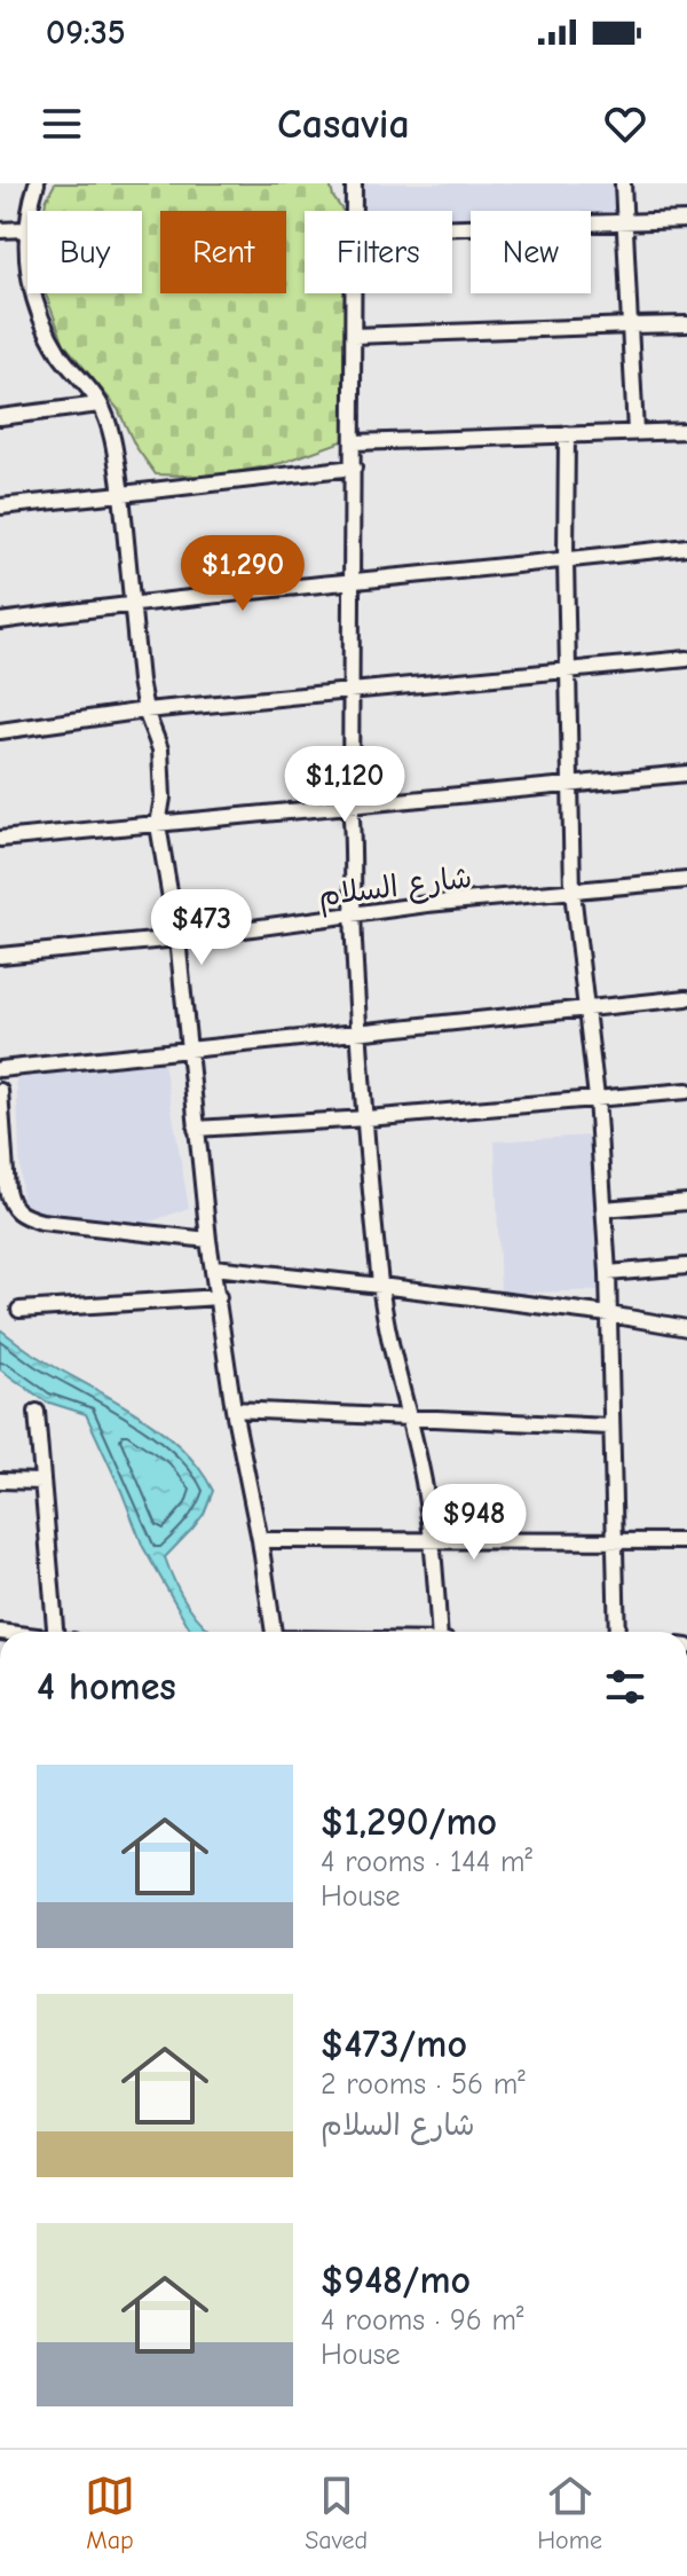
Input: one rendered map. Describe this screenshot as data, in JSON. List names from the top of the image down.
{
  "streets": {
    "street": ["شارع السلام"]
  },
  "page": {
    "status": "09:35",
    "header": "Casavia",
    "chip": [
      "Buy",
      "Rent",
      "Filters",
      "New"
    ],
    "price": [
      "$1,290",
      "$1,120",
      "$473",
      "$948"
    ],
    "heading": "4 homes",
    "list": [
      {
        "name": "$1,290/mo",
        "note": "4 rooms · 144 m² · House"
      },
      {
        "name": "$473/mo",
        "note": "2 rooms · 56 m² · شارع السلام"
      },
      {
        "name": "$948/mo",
        "note": "4 rooms · 96 m² · House"
      }
    ],
    "tabs": ["Map", "Saved", "Home"]
  }
}
